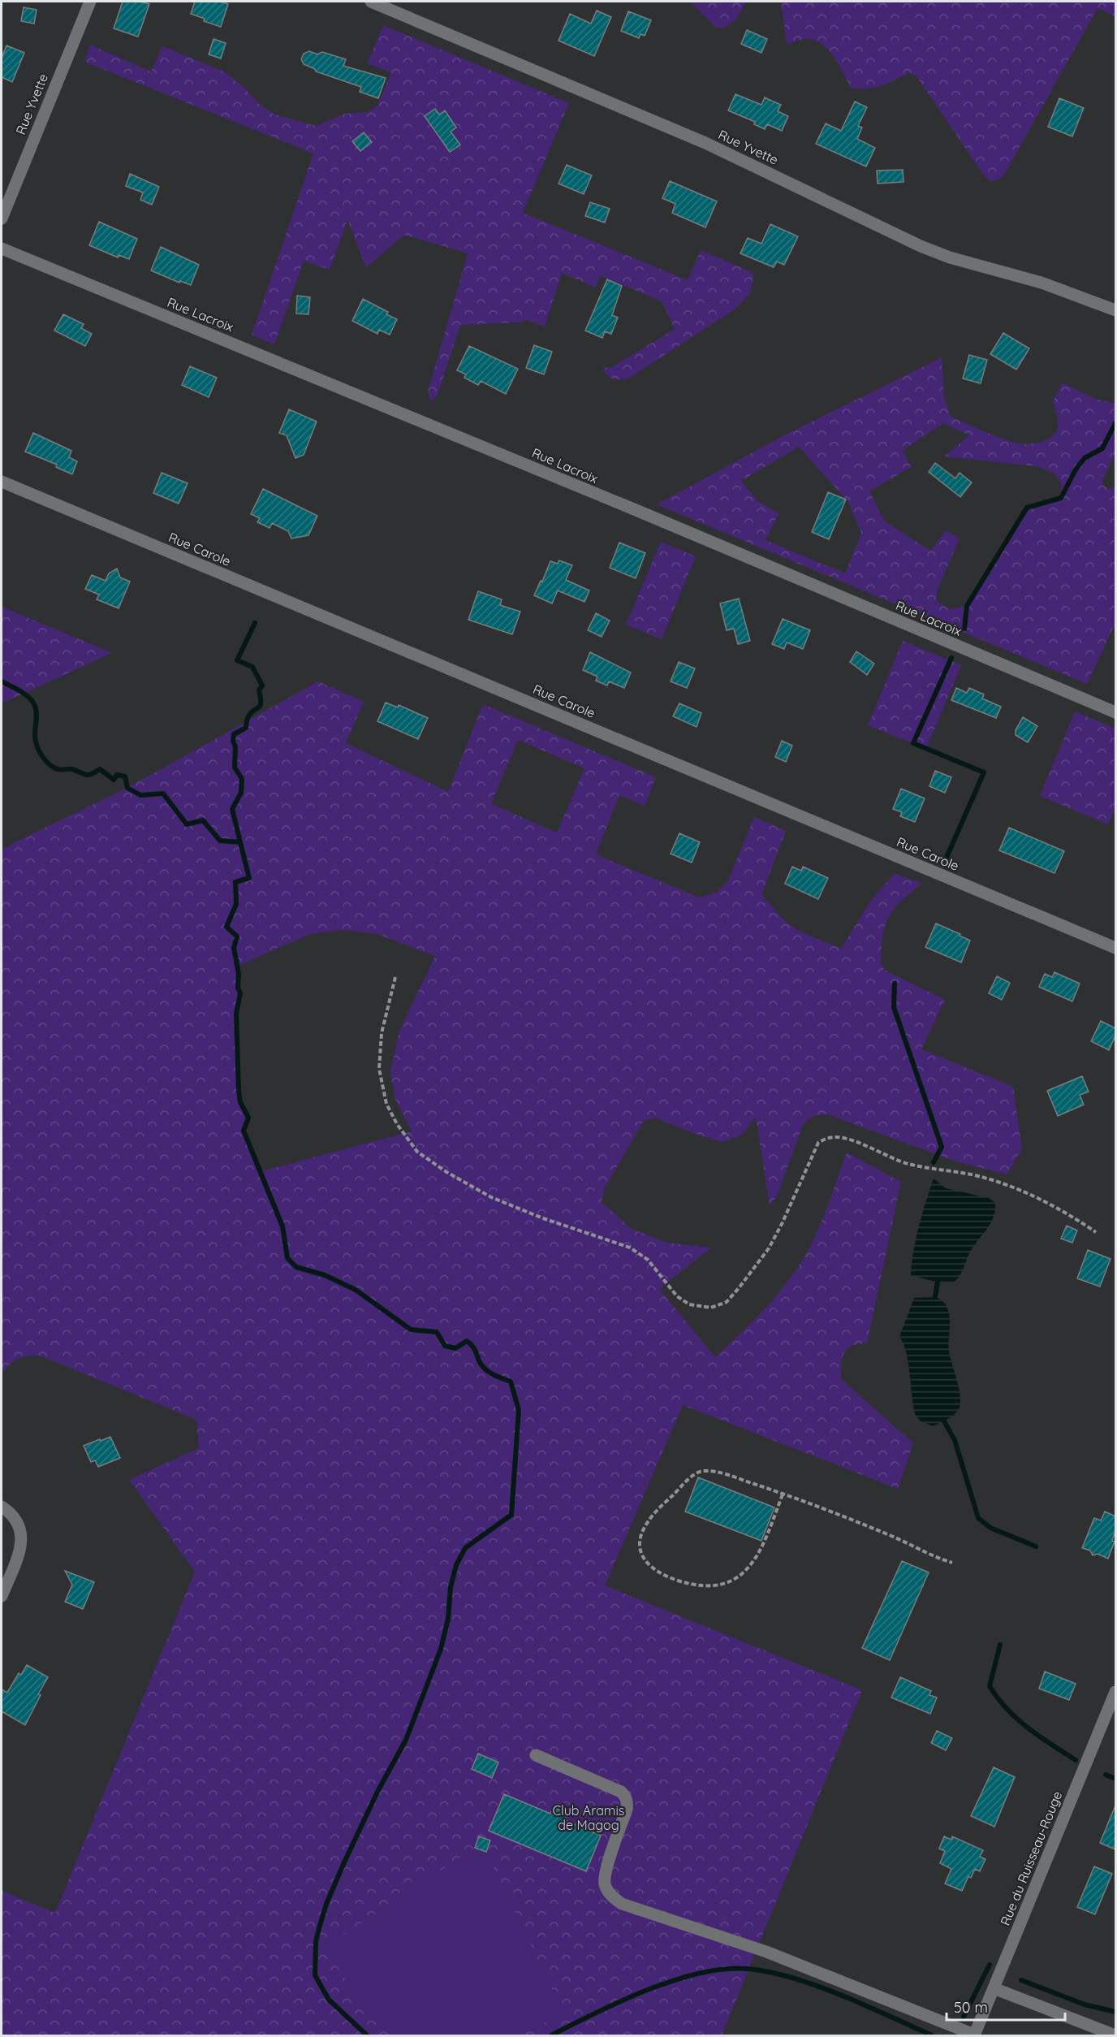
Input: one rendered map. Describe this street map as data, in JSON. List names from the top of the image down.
{
  "streets": {
    "street": [
      "Rue Yvette",
      "Rue Lacroix",
      "Rue Carole",
      "Rue du Ruisseau-Rouge"
    ]
  },
  "parks": ["Club Aramis de Magog"],
  "scale_bar": "50 m"
}
